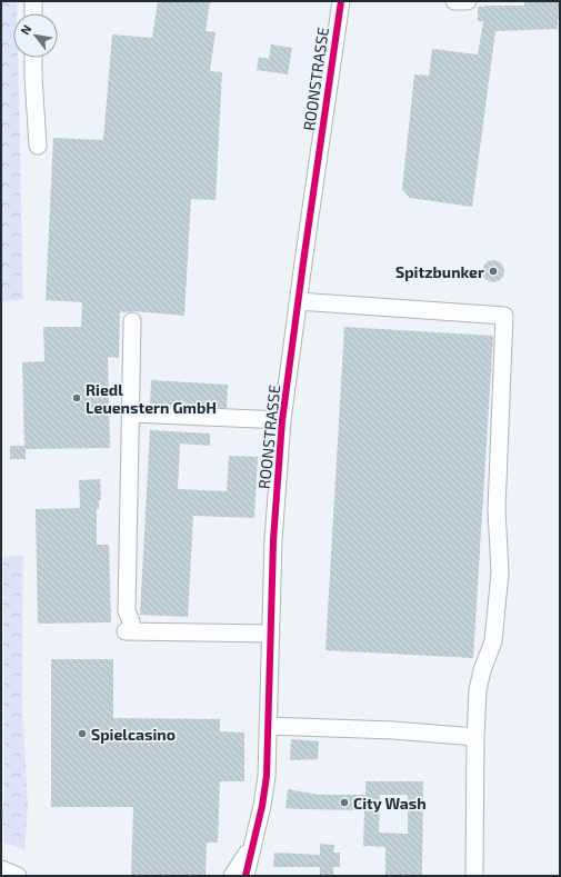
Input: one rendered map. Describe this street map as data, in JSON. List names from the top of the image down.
{
  "streets": {
    "street": ["ROONSTRASSE"]
  },
  "places": [
    "Spitzbunker",
    "Riedl Leuenstern GmbH",
    "Spielcasino",
    "City Wash"
  ],
  "north": "top left"
}
